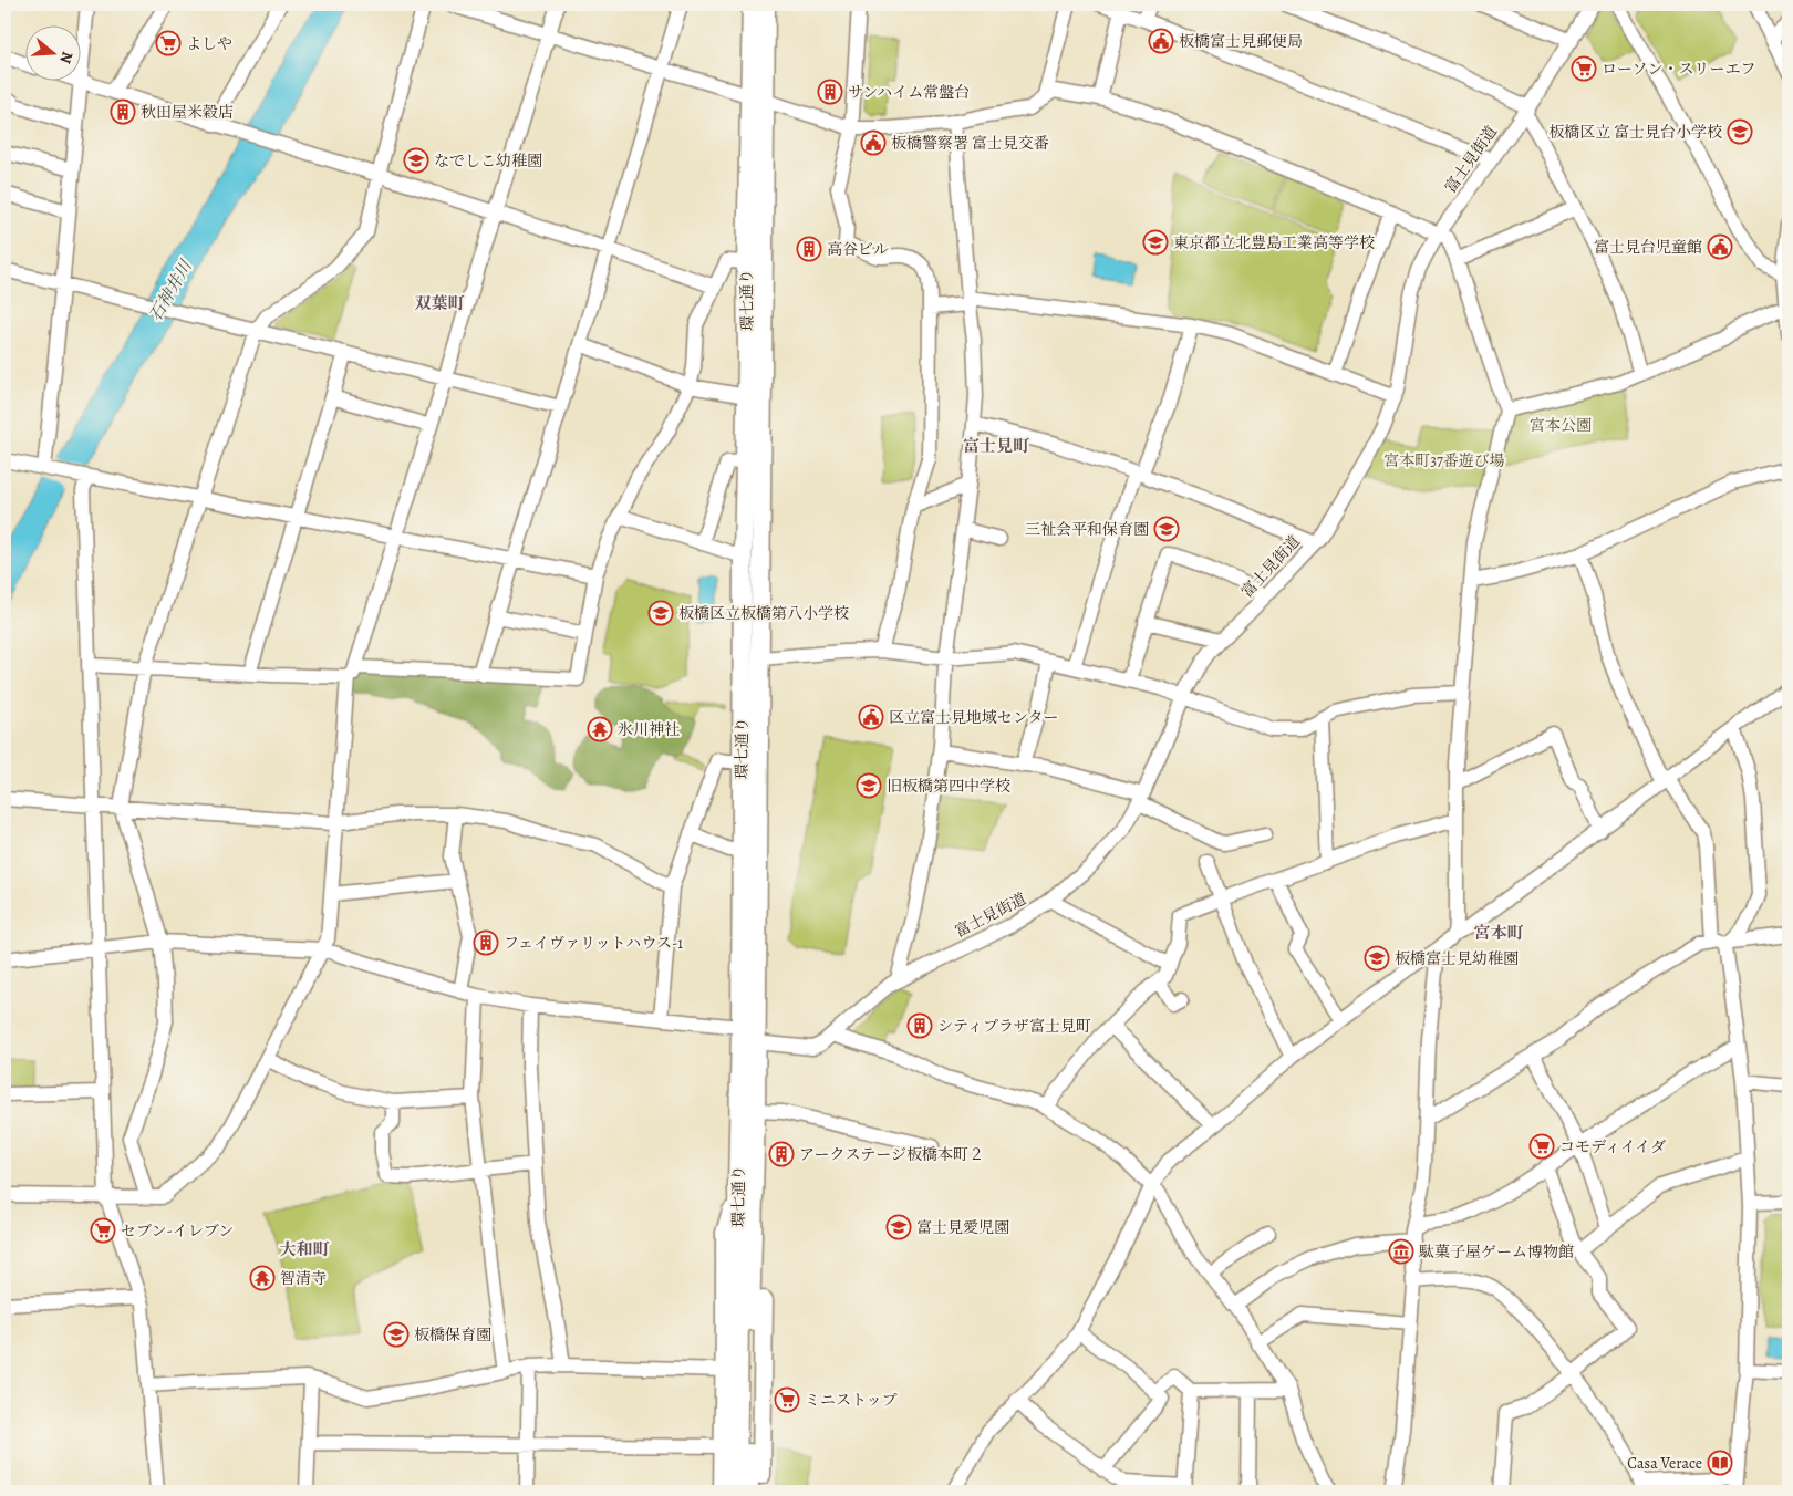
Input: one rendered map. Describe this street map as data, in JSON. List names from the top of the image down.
{
  "streets": {
    "main road": ["環七通り"],
    "street": ["富士見街道"]
  },
  "crossings": [
    ["富士見街道", "環七通り"]
  ],
  "districts": [
    "双葉町",
    "富士見町",
    "宮本町",
    "大和町"
  ],
  "water": ["石神井川"],
  "parks": ["宮本公園", "宮本町37番遊び場"],
  "places": {
    "public building": [
      "板橋富士見郵便局",
      "板橋警察署 富士見交番",
      "富士見台児童館",
      "区立富士見地域センター"
    ],
    "supermarket": [
      "よしや",
      "ローソン・スリーエフ",
      "コモディイイダ",
      "セブン-イレブン",
      "ミニストップ"
    ],
    "building": [
      "サンハイム常盤台",
      "秋田屋米穀店",
      "高谷ビル",
      "フェイヴァリットハウス-1",
      "シティプラザ富士見町",
      "アークステージ板橋本町２"
    ],
    "school or university": [
      "板橋区立 富士見台小学校",
      "なでしこ幼稚園",
      "東京都立北豊島工業高等学校",
      "三祉会平和保育園",
      "板橋区立板橋第八小学校",
      "旧板橋第四中学校",
      "板橋富士見幼稚園",
      "富士見愛児園",
      "板橋保育園"
    ],
    "temple": ["氷川神社", "智清寺"],
    "museum": ["駄菓子屋ゲーム博物館"],
    "library": ["Casa Verace"]
  },
  "north": "right"
}
